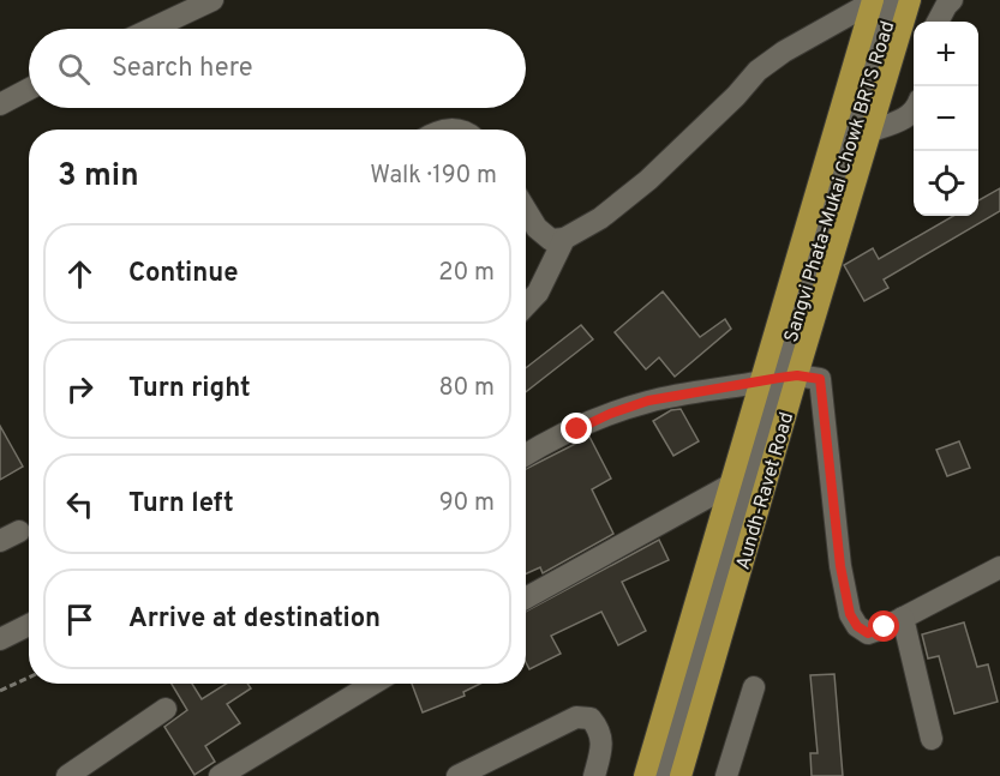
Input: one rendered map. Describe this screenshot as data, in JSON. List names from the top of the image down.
{
  "streets": {
    "main road": ["Aundh-Ravet Road"]
  },
  "page": {
    "map_buttons": ["+", "−"],
    "search": "Search here",
    "heading": ["3 min", "Walk · 190 m"],
    "list": [
      ["Continue", "20 m"],
      ["Turn right", "80 m"],
      ["Turn left", "90 m"],
      "Arrive at destination"
    ]
  }
}
